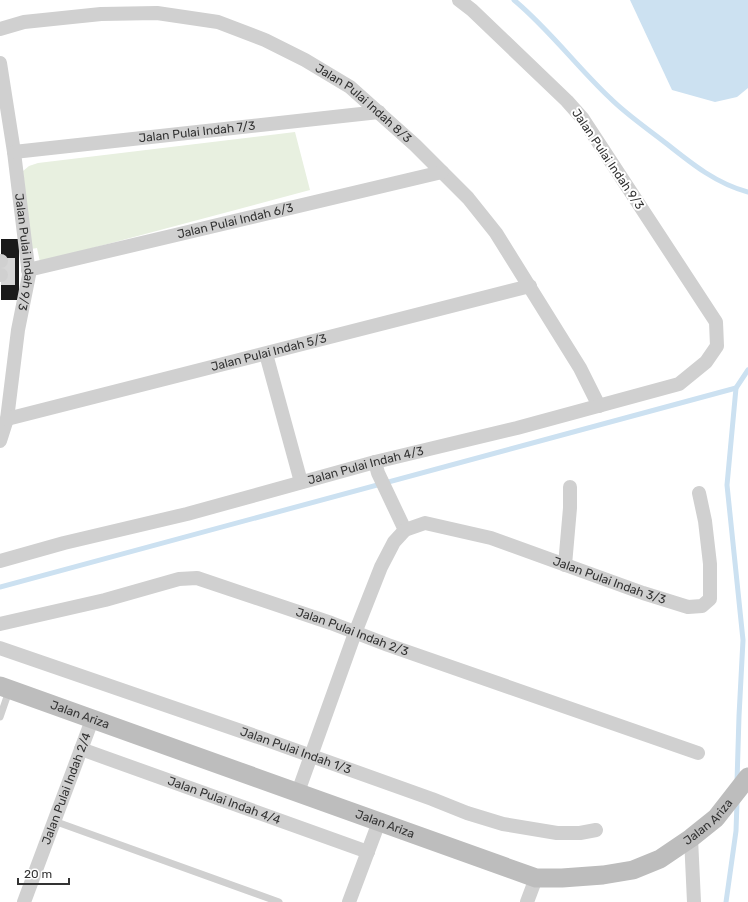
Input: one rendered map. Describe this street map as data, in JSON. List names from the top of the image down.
{
  "streets": {
    "street": [
      "Jalan Pulai Indah 8/3",
      "Jalan Pulai Indah 7/3",
      "Jalan Pulai Indah 9/3",
      "Jalan Pulai Indah 6/3",
      "Jalan Pulai Indah 5/3",
      "Jalan Pulai Indah 4/3",
      "Jalan Pulai Indah 3/3",
      "Jalan Pulai Indah 2/3",
      "Jalan Ariza",
      "Jalan Pulai Indah 1/3",
      "Jalan Pulai Indah 2/4",
      "Jalan Pulai Indah 4/4"
    ]
  },
  "crossings": [
    ["Jalan Pulai Indah 8/3", "Jalan Pulai Indah 7/3"],
    ["Jalan Pulai Indah 8/3", "Jalan Pulai Indah 6/3"],
    ["Jalan Pulai Indah 8/3", "Jalan Pulai Indah 5/3"],
    ["Jalan Pulai Indah 8/3", "Jalan Pulai Indah 4/3"],
    ["Jalan Pulai Indah 7/3", "Jalan Pulai Indah 9/3"],
    ["Jalan Pulai Indah 9/3", "Jalan Pulai Indah 6/3"],
    ["Jalan Pulai Indah 9/3", "Jalan Pulai Indah 5/3"],
    ["Jalan Pulai Indah 9/3", "Jalan Pulai Indah 4/3"],
    ["Jalan Ariza", "Jalan Pulai Indah 2/4"],
    ["Jalan Pulai Indah 2/4", "Jalan Pulai Indah 4/4"]
  ],
  "scale_bar": "20 m"
}
